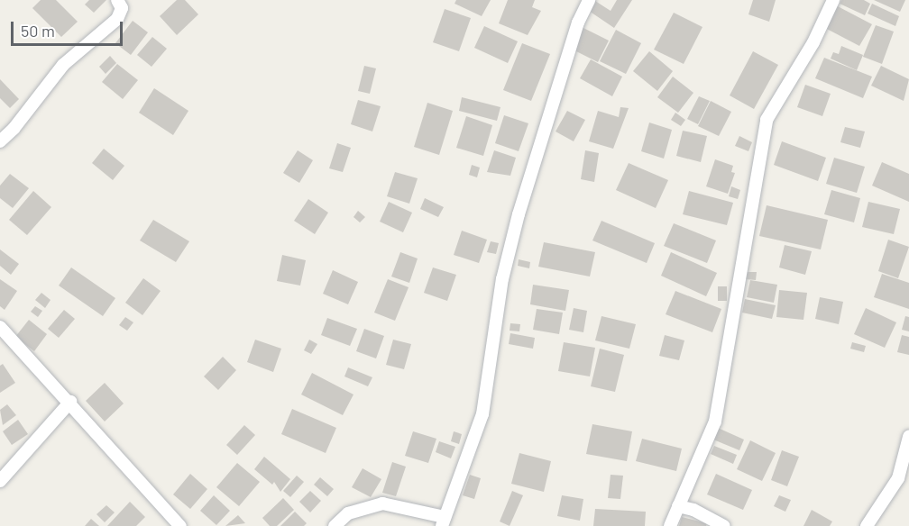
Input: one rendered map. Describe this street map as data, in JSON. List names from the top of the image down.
{
  "scale_bar": "50 m"
}
